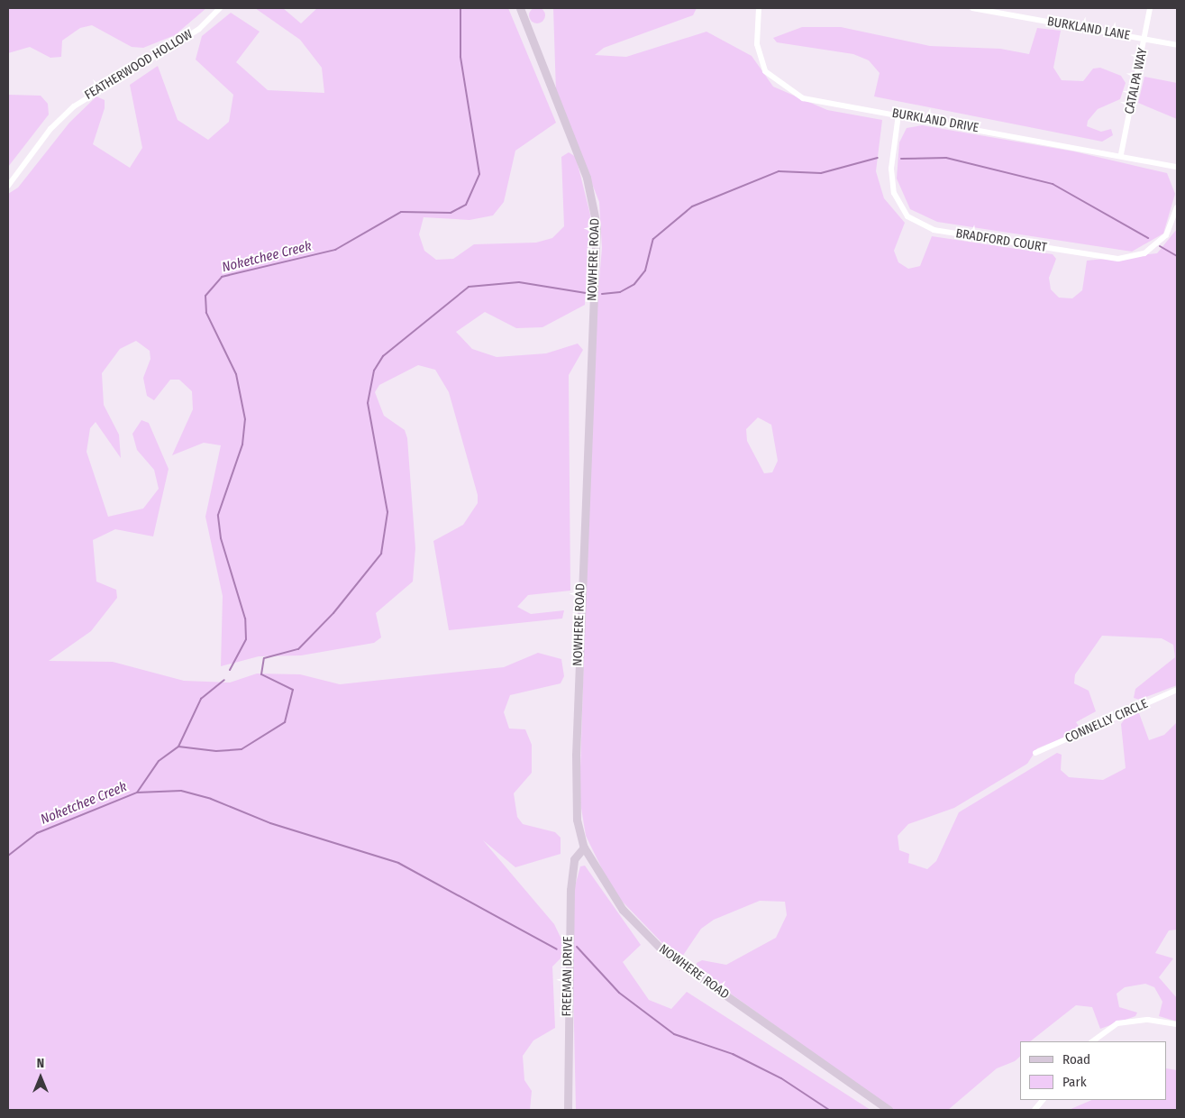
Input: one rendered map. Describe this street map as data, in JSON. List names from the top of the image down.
{
  "streets": {
    "street": [
      "BURKLAND LANE",
      "FEATHERWOOD HOLLOW",
      "CATALPA WAY",
      "BURKLAND DRIVE",
      "BRADFORD COURT",
      "NOWHERE ROAD",
      "CONNELLY CIRCLE",
      "FREEMAN DRIVE"
    ]
  },
  "crossings": [
    ["BURKLAND LANE", "CATALPA WAY"],
    ["CATALPA WAY", "BURKLAND DRIVE"],
    ["BURKLAND DRIVE", "BRADFORD COURT"],
    ["NOWHERE ROAD", "FREEMAN DRIVE"]
  ],
  "water": ["Noketchee Creek"],
  "legend": ["Road", "Park"],
  "north": "top"
}
